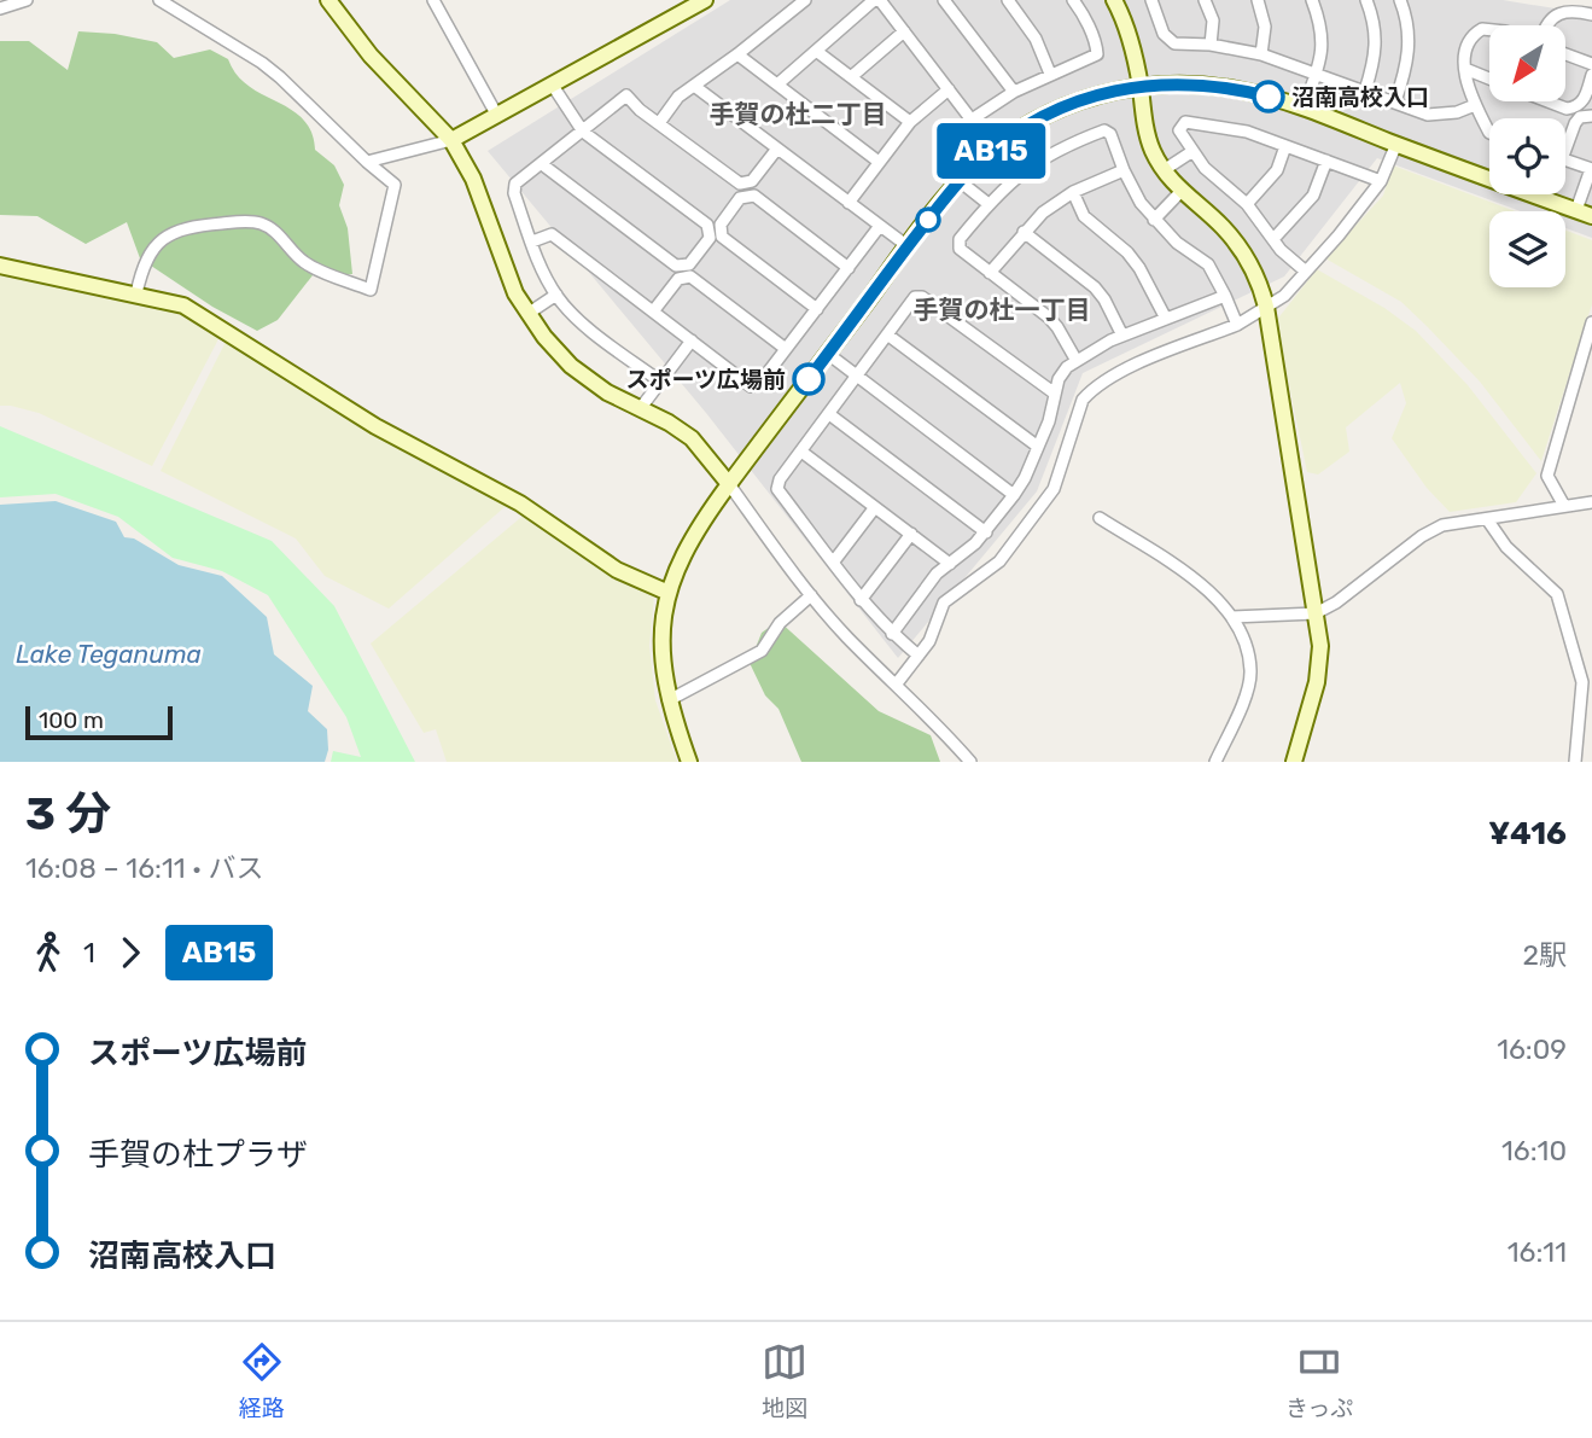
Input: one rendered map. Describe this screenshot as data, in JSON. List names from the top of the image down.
{
  "districts": ["手賀の杜二丁目", "手賀の杜一丁目"],
  "water": ["Lake Teganuma"],
  "places": ["沼南高校入口", "スポーツ広場前"],
  "lines": ["bus line AB15"],
  "scale_bar": "100 m",
  "north": "bottom left",
  "page": {
    "on_map": "AB15",
    "scale": "100 m",
    "heading": ["3 分", "16:08 – 16:11 · バス", "¥416"],
    "legs": ["1", "AB15", "2駅"],
    "list": [
      {
        "name": "スポーツ広場前",
        "value": "16:09"
      },
      {
        "name": "手賀の杜プラザ",
        "value": "16:10"
      },
      {
        "name": "沼南高校入口",
        "value": "16:11"
      }
    ],
    "tabs": ["経路", "地図", "きっぷ"]
  }
}
